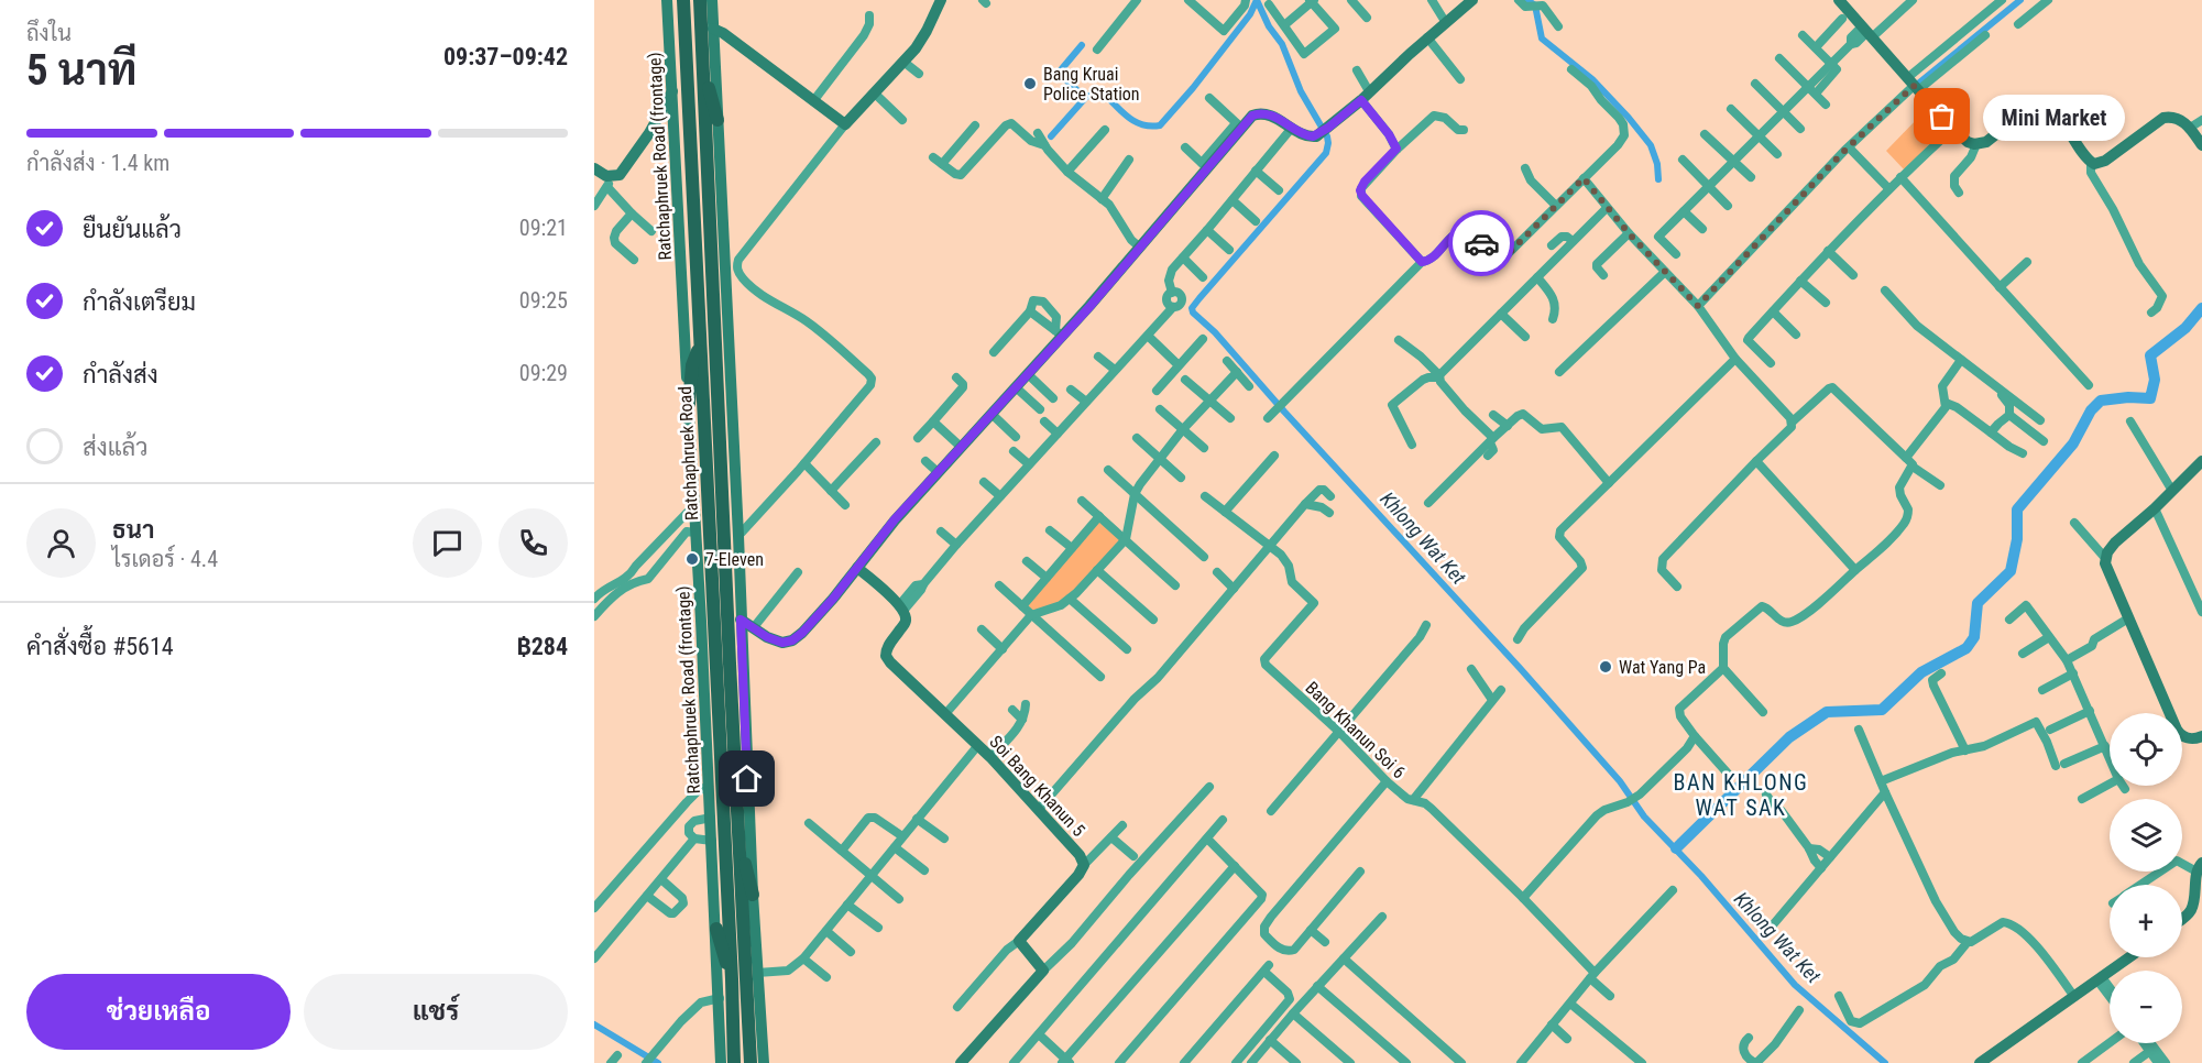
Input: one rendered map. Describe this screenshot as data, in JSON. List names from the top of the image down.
{
  "streets": {
    "main road": ["Ratchaphruek Road"],
    "street": ["Ratchaphruek Road (frontage)", "Bang Khanun Soi 6", "Soi Bang Khanun 5"]
  },
  "districts": ["BAN KHLONG WAT SAK"],
  "water": ["Khlong Wat Ket"],
  "places": [
    "Bang Kruai Police Station",
    "Mini Market",
    "7-Eleven",
    "Wat Yang Pa"
  ],
  "page": {
    "heading": ["5 นาที", "ถึงใน", "09:37–09:42"],
    "panel": [
      "ธนา",
      "ไรเดอร์ · 4.4",
      "คำสั่งซื้อ #5614",
      "฿284"
    ],
    "bubble": "Mini Market",
    "bar": "กำลังส่ง · 1.4 km",
    "list": [
      ["ยืนยันแล้ว", "09:21"],
      ["กำลังเตรียม", "09:25"],
      ["กำลังส่ง", "09:29"],
      "ส่งแล้ว"
    ],
    "map_buttons": ["+", "−"],
    "buttons": ["ช่วยเหลือ", "แชร์"]
  }
}
